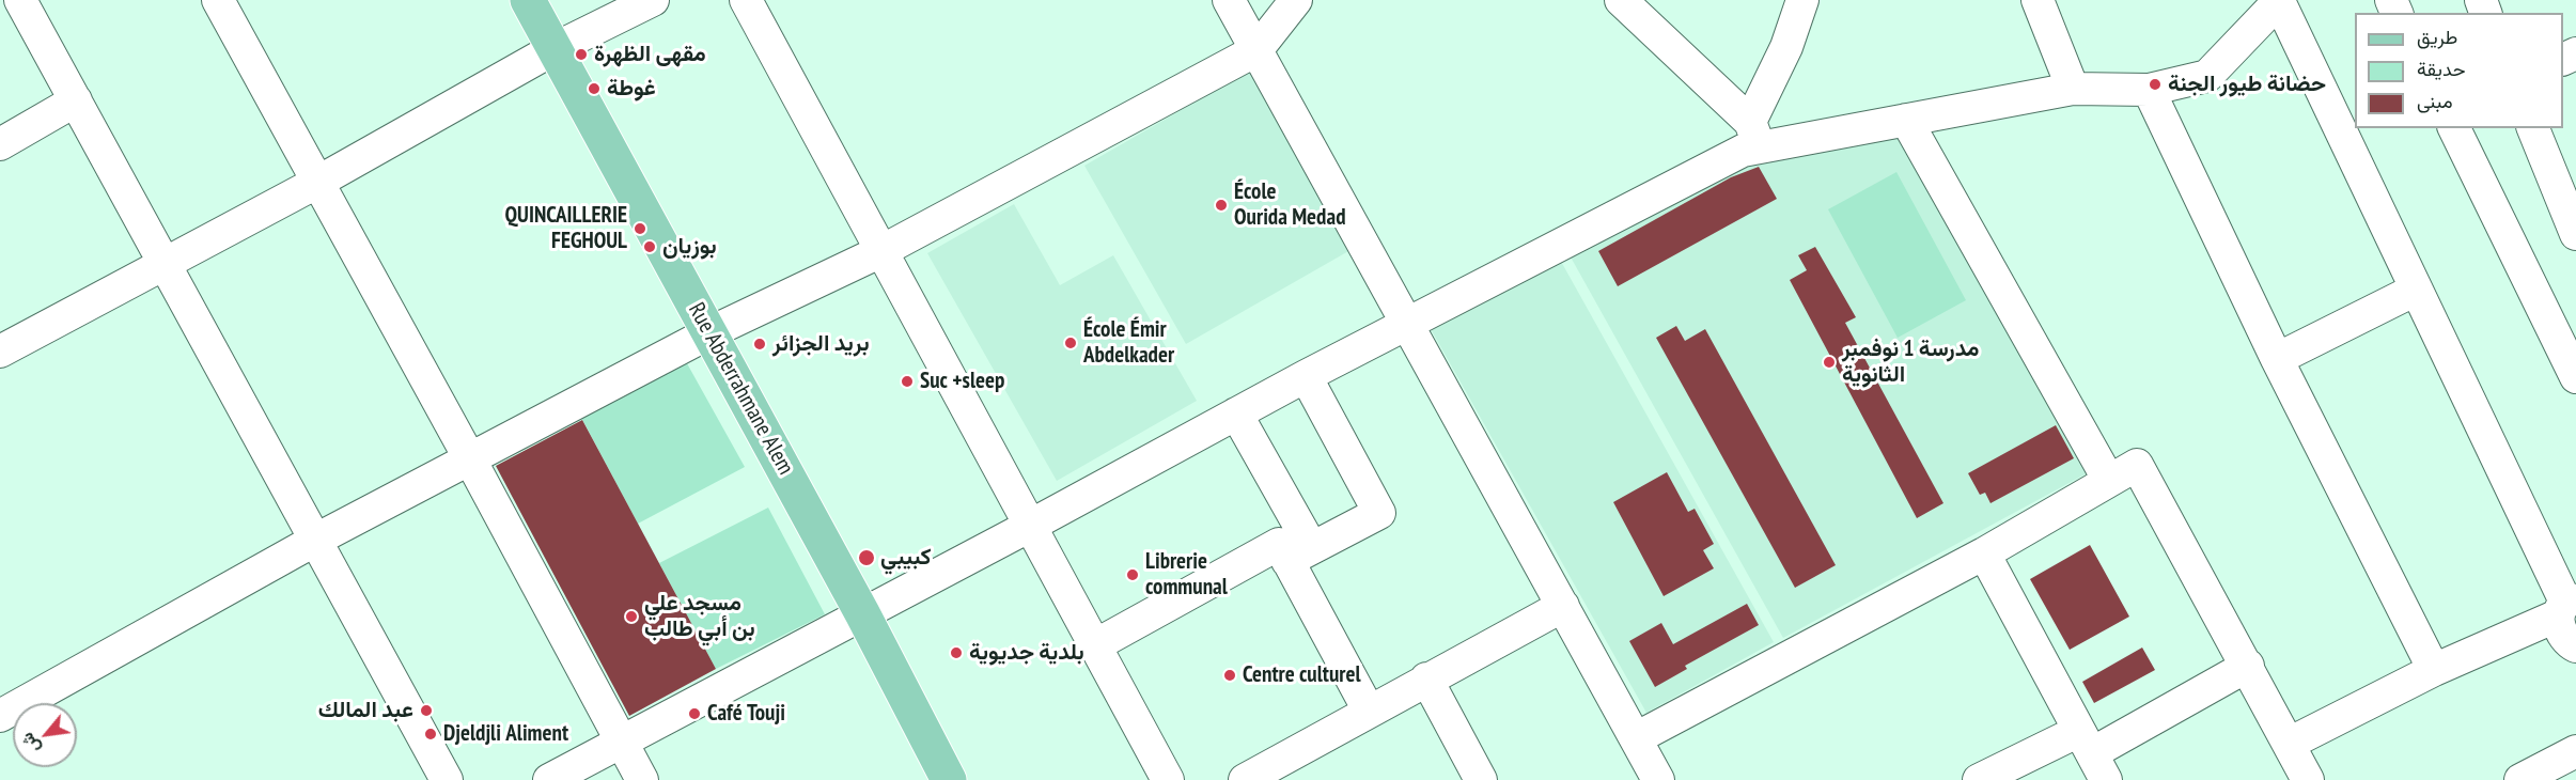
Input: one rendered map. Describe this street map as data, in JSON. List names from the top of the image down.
{
  "streets": {
    "main road": ["Rue Abderrahmane Alem"]
  },
  "places": [
    "مقهى الظهرة",
    "حضانة طيور الجنة",
    "غوطة",
    "École Ourida Medad",
    "QUINCAILLERIE FEGHOUL",
    "بوزيان",
    "École Émir Abdelkader",
    "بريد الجزائر",
    "مدرسة 1 نوفمبر الثانوية",
    "Suc +sleep",
    "كبيبي",
    "Librerie communal",
    "مسجد علي بن أبي طالب",
    "بلدية جديوية",
    "Centre culturel",
    "عبد المالك",
    "Café Touji",
    "Djeldjli Aliment"
  ],
  "legend": ["طريق", "حديقة", "مبنى"],
  "north": "bottom left"
}
